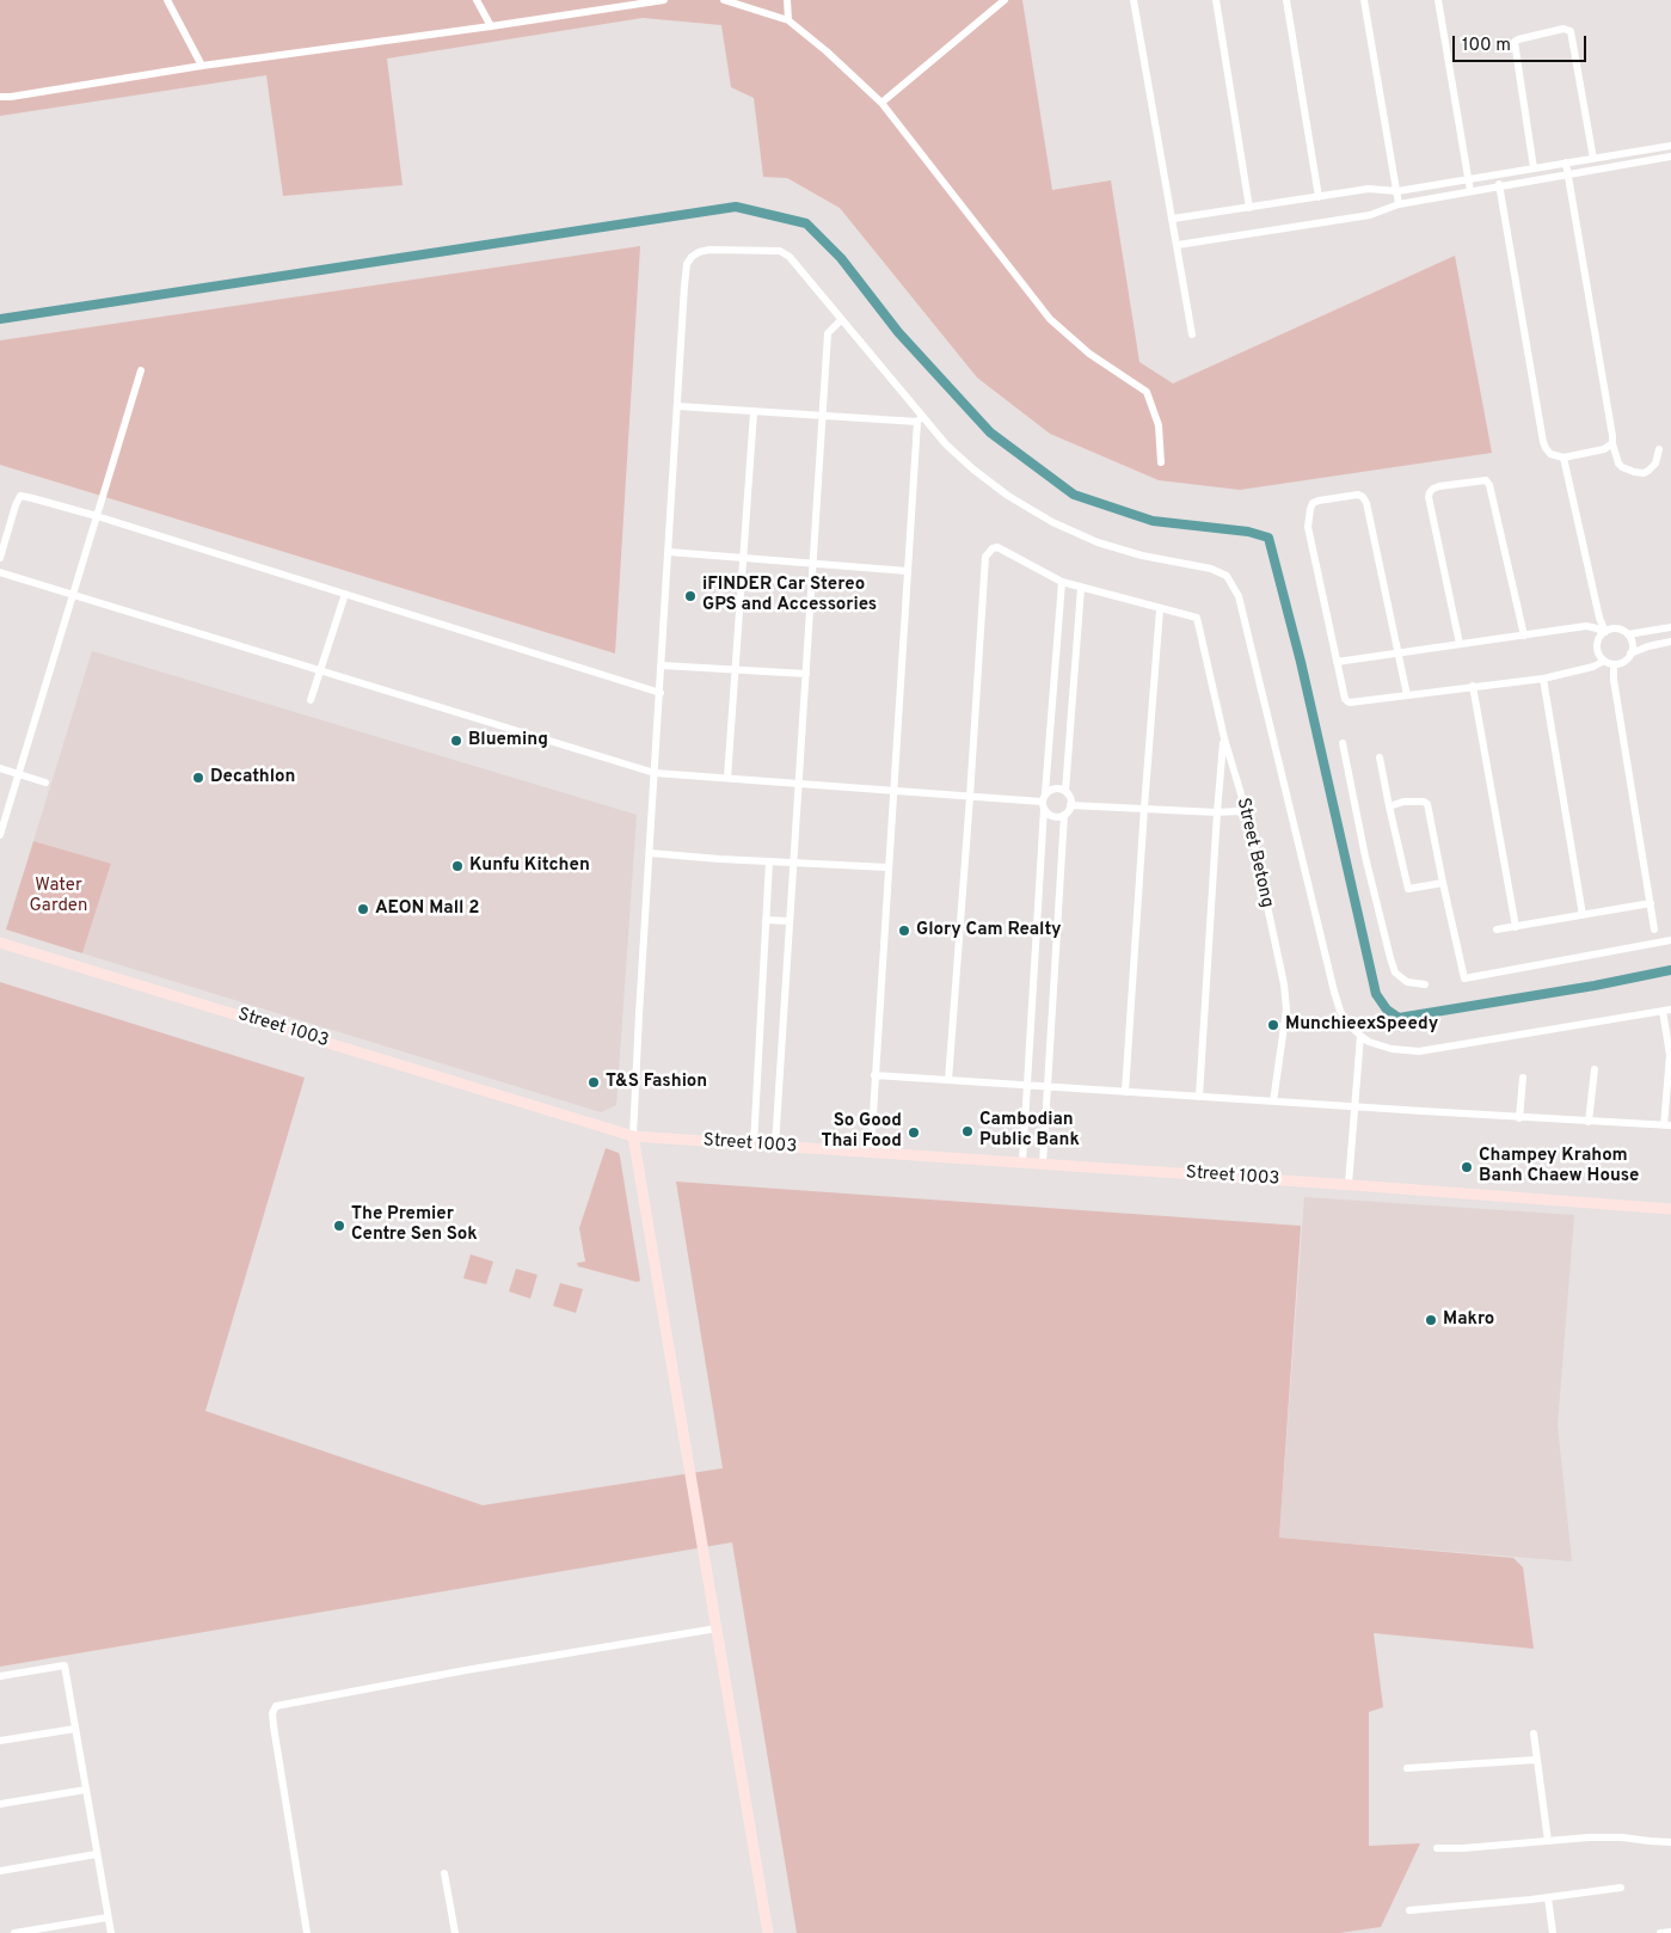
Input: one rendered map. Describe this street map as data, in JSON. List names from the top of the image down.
{
  "streets": {
    "main road": ["Street 1003"],
    "street": ["Street Betong"]
  },
  "parks": ["Water Garden"],
  "places": [
    "iFINDER Car Stereo GPS and Accessories",
    "Blueming",
    "Decathlon",
    "Kunfu Kitchen",
    "AEON Mall 2",
    "Glory Cam Realty",
    "MunchieexSpeedy",
    "T&S Fashion",
    "Cambodian Public Bank",
    "So Good Thai Food",
    "Champey Krahom Banh Chaew House",
    "The Premier Centre Sen Sok",
    "Makro"
  ],
  "scale_bar": "100 m"
}
